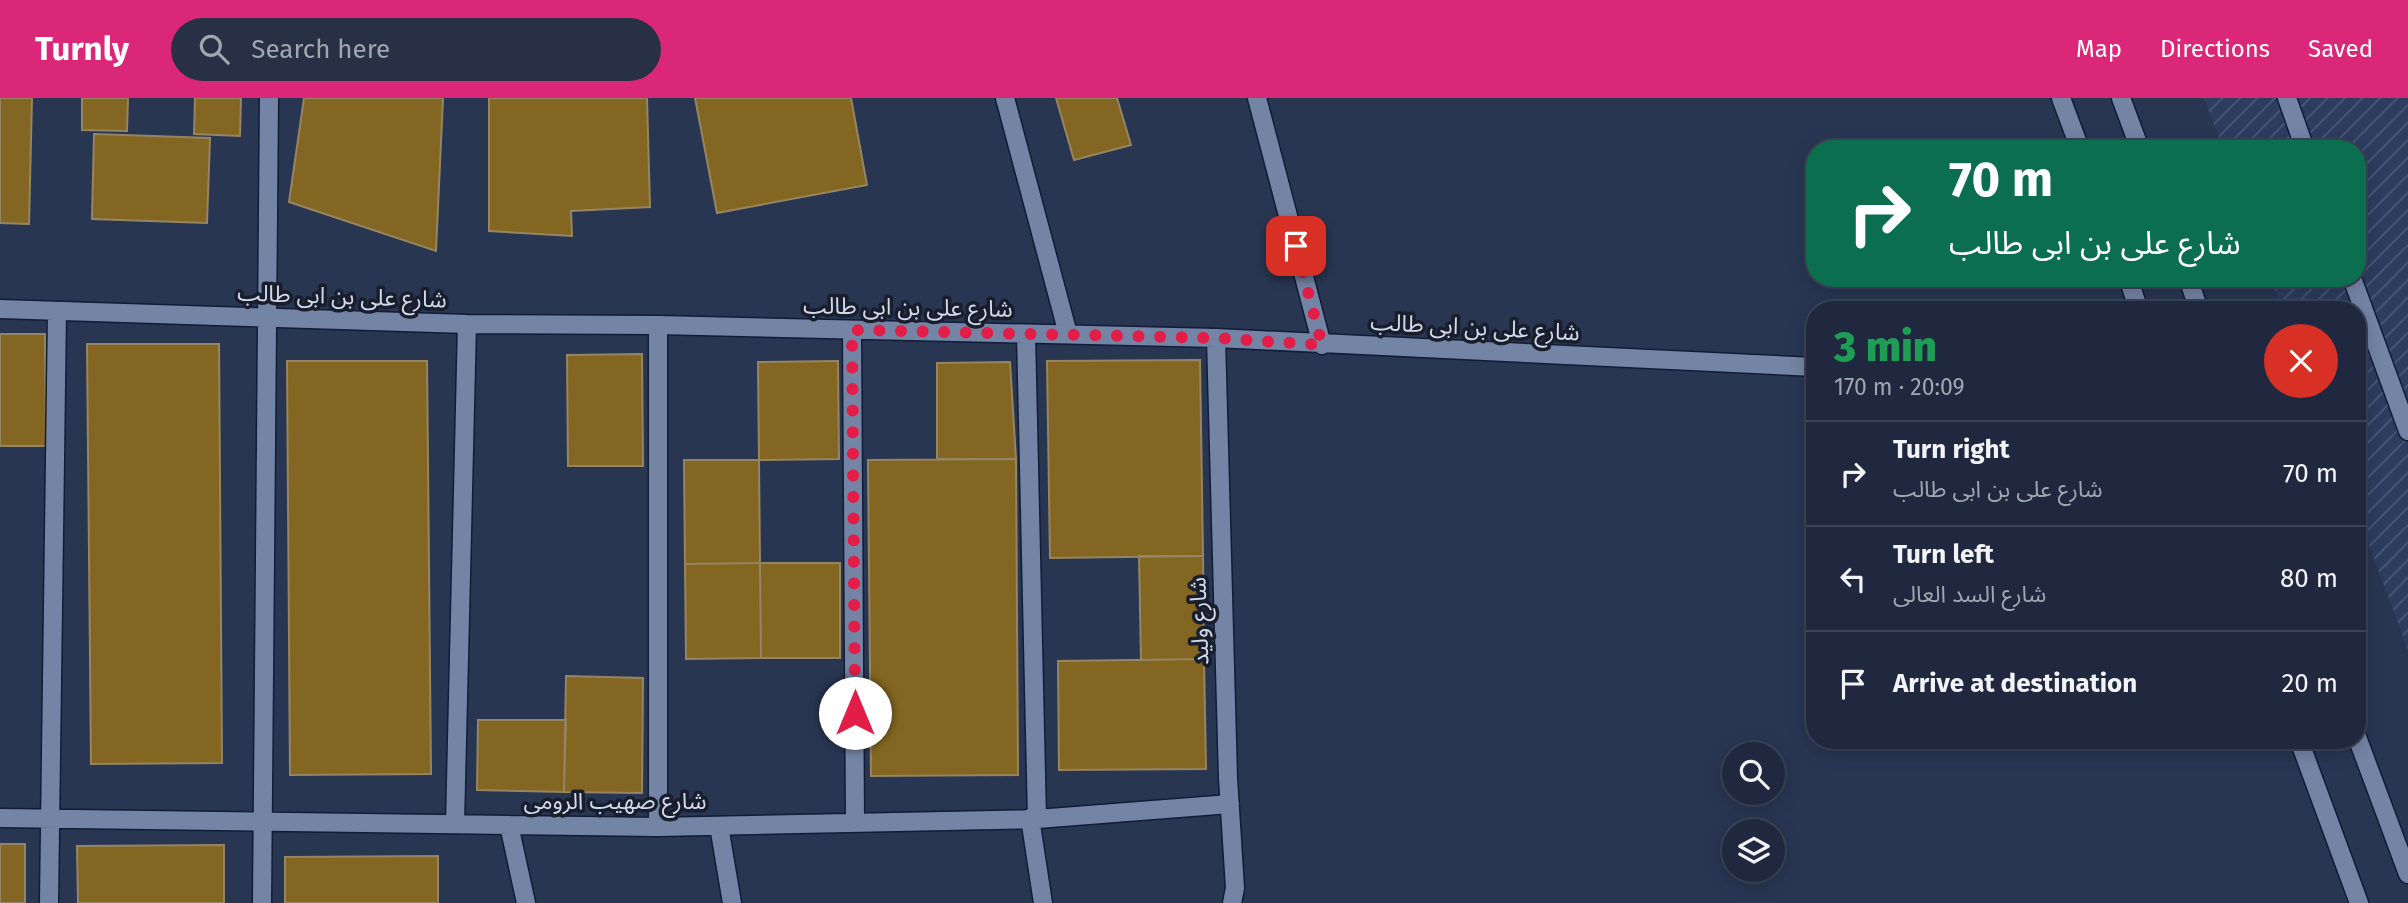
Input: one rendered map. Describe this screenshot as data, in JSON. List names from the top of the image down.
{
  "streets": {
    "street": ["شارع على بن ابى طالب", "شارع وليد", "شارع صهيب الرومى"]
  },
  "crossings": [
    ["شارع على بن ابى طالب", "شارع وليد"],
    ["شارع وليد", "شارع صهيب الرومى"]
  ],
  "page": {
    "header": "Turnly",
    "search": "Search here",
    "nav": ["Map", "Directions", "Saved"],
    "turn": ["70 m", "شارع على بن ابى طالب"],
    "heading": ["3 min", "170 m · 20:09"],
    "list": [
      {
        "name": "Turn right",
        "note": "شارع على بن ابى طالب",
        "value": "70 m"
      },
      {
        "name": "Turn left",
        "note": "شارع السد العالى",
        "value": "80 m"
      },
      {
        "name": "Arrive at destination",
        "value": "20 m"
      }
    ]
  }
}
